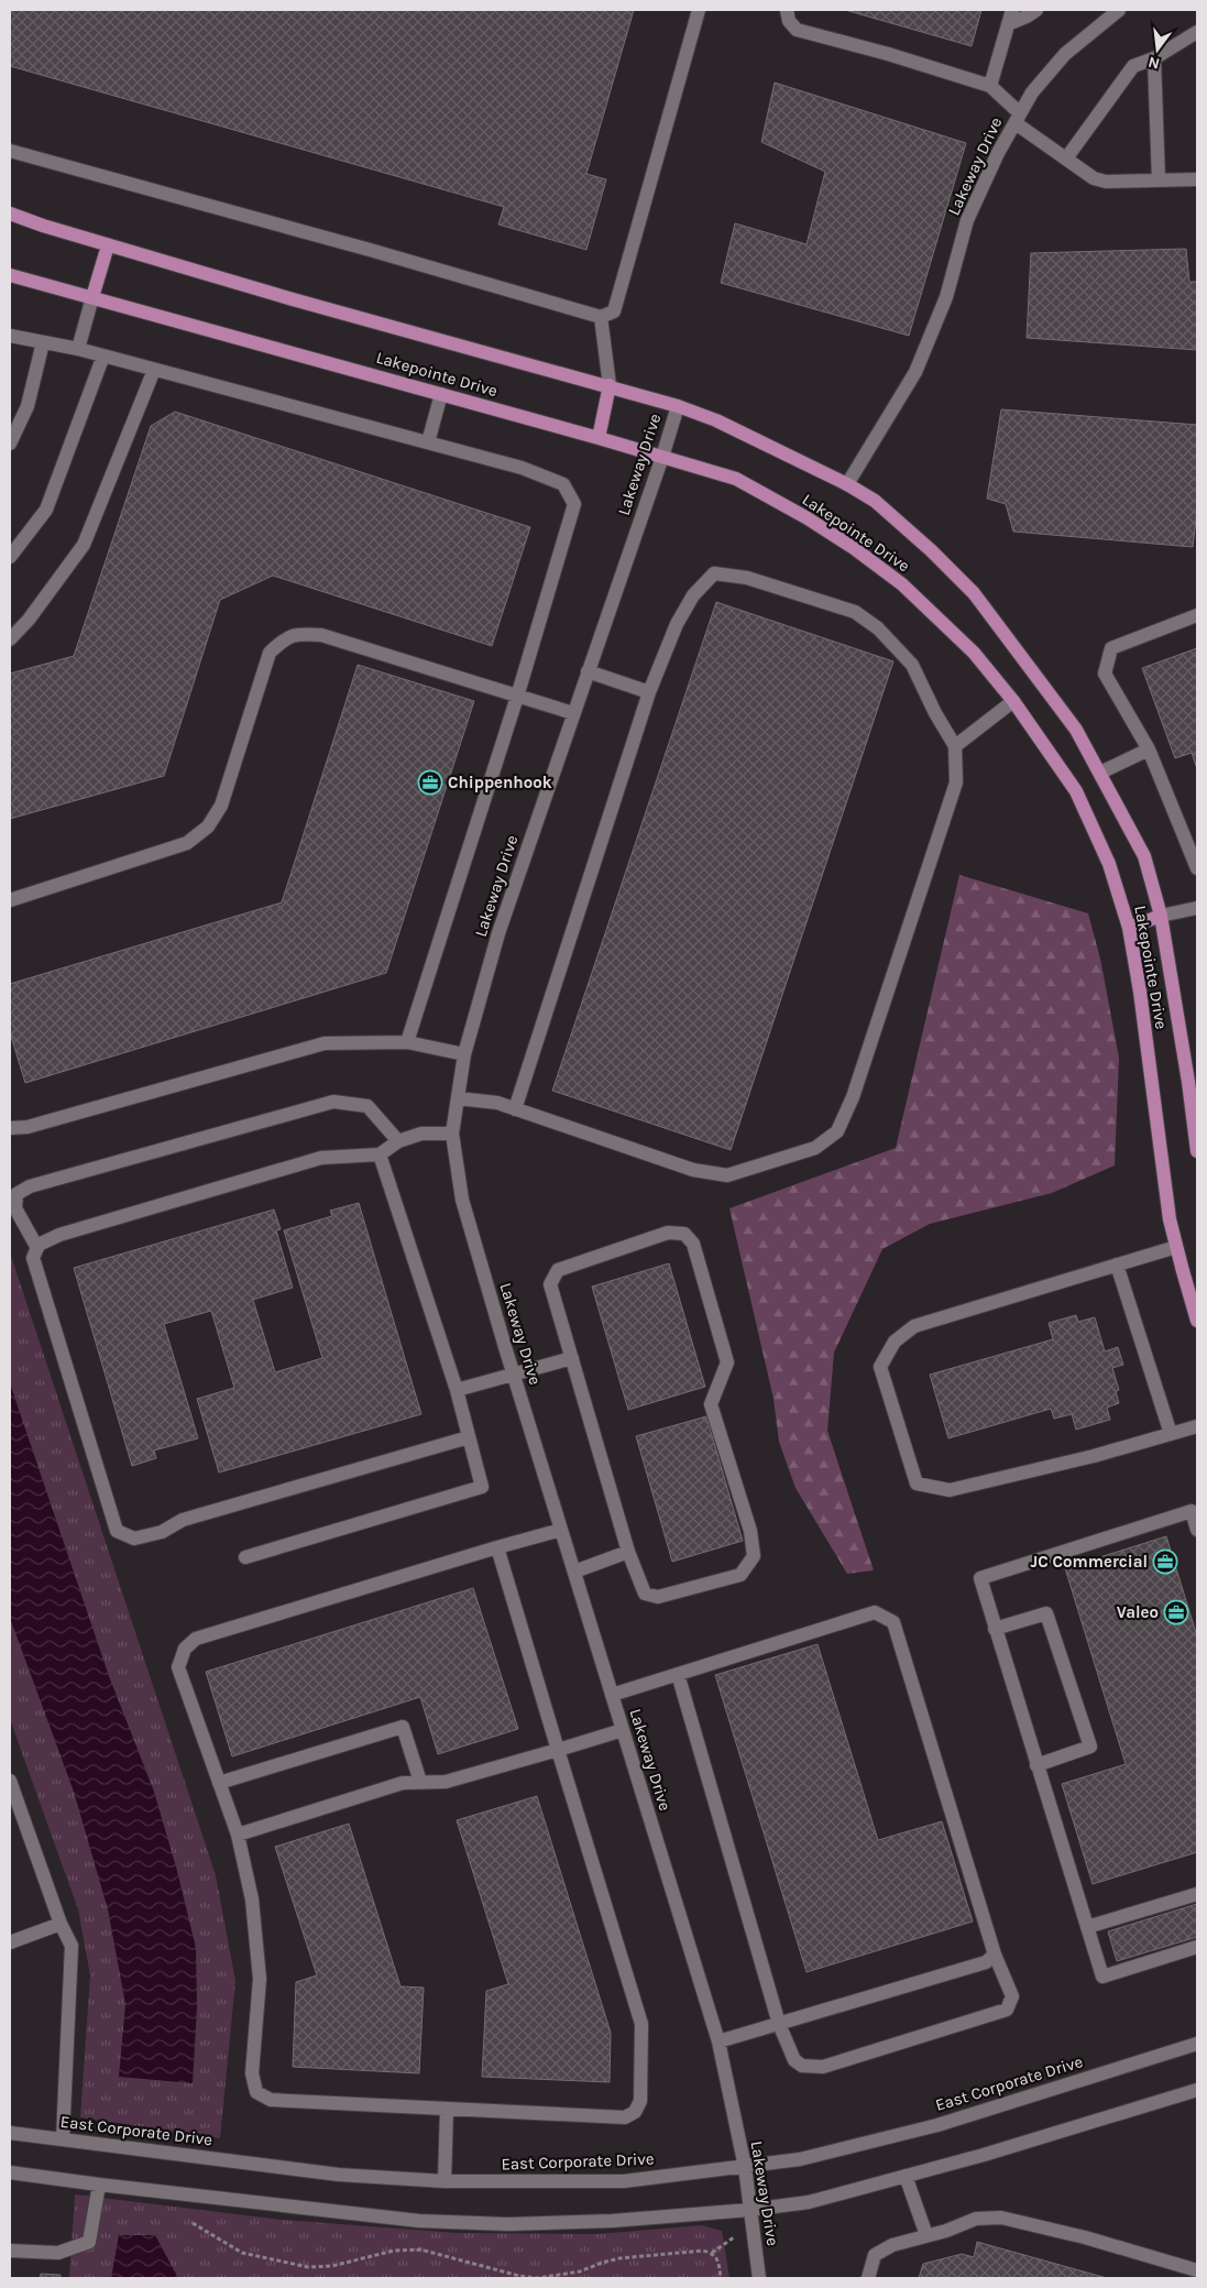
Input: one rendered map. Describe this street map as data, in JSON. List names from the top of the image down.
{
  "streets": {
    "main road": ["Lakepointe Drive"],
    "street": ["Lakeway Drive", "East Corporate Drive"]
  },
  "crossings": [
    ["Lakeway Drive", "Lakepointe Drive"],
    ["Lakeway Drive", "East Corporate Drive"]
  ],
  "places": {
    "office": ["Chippenhook", "JC Commercial", "Valeo"]
  },
  "north": "bottom"
}
